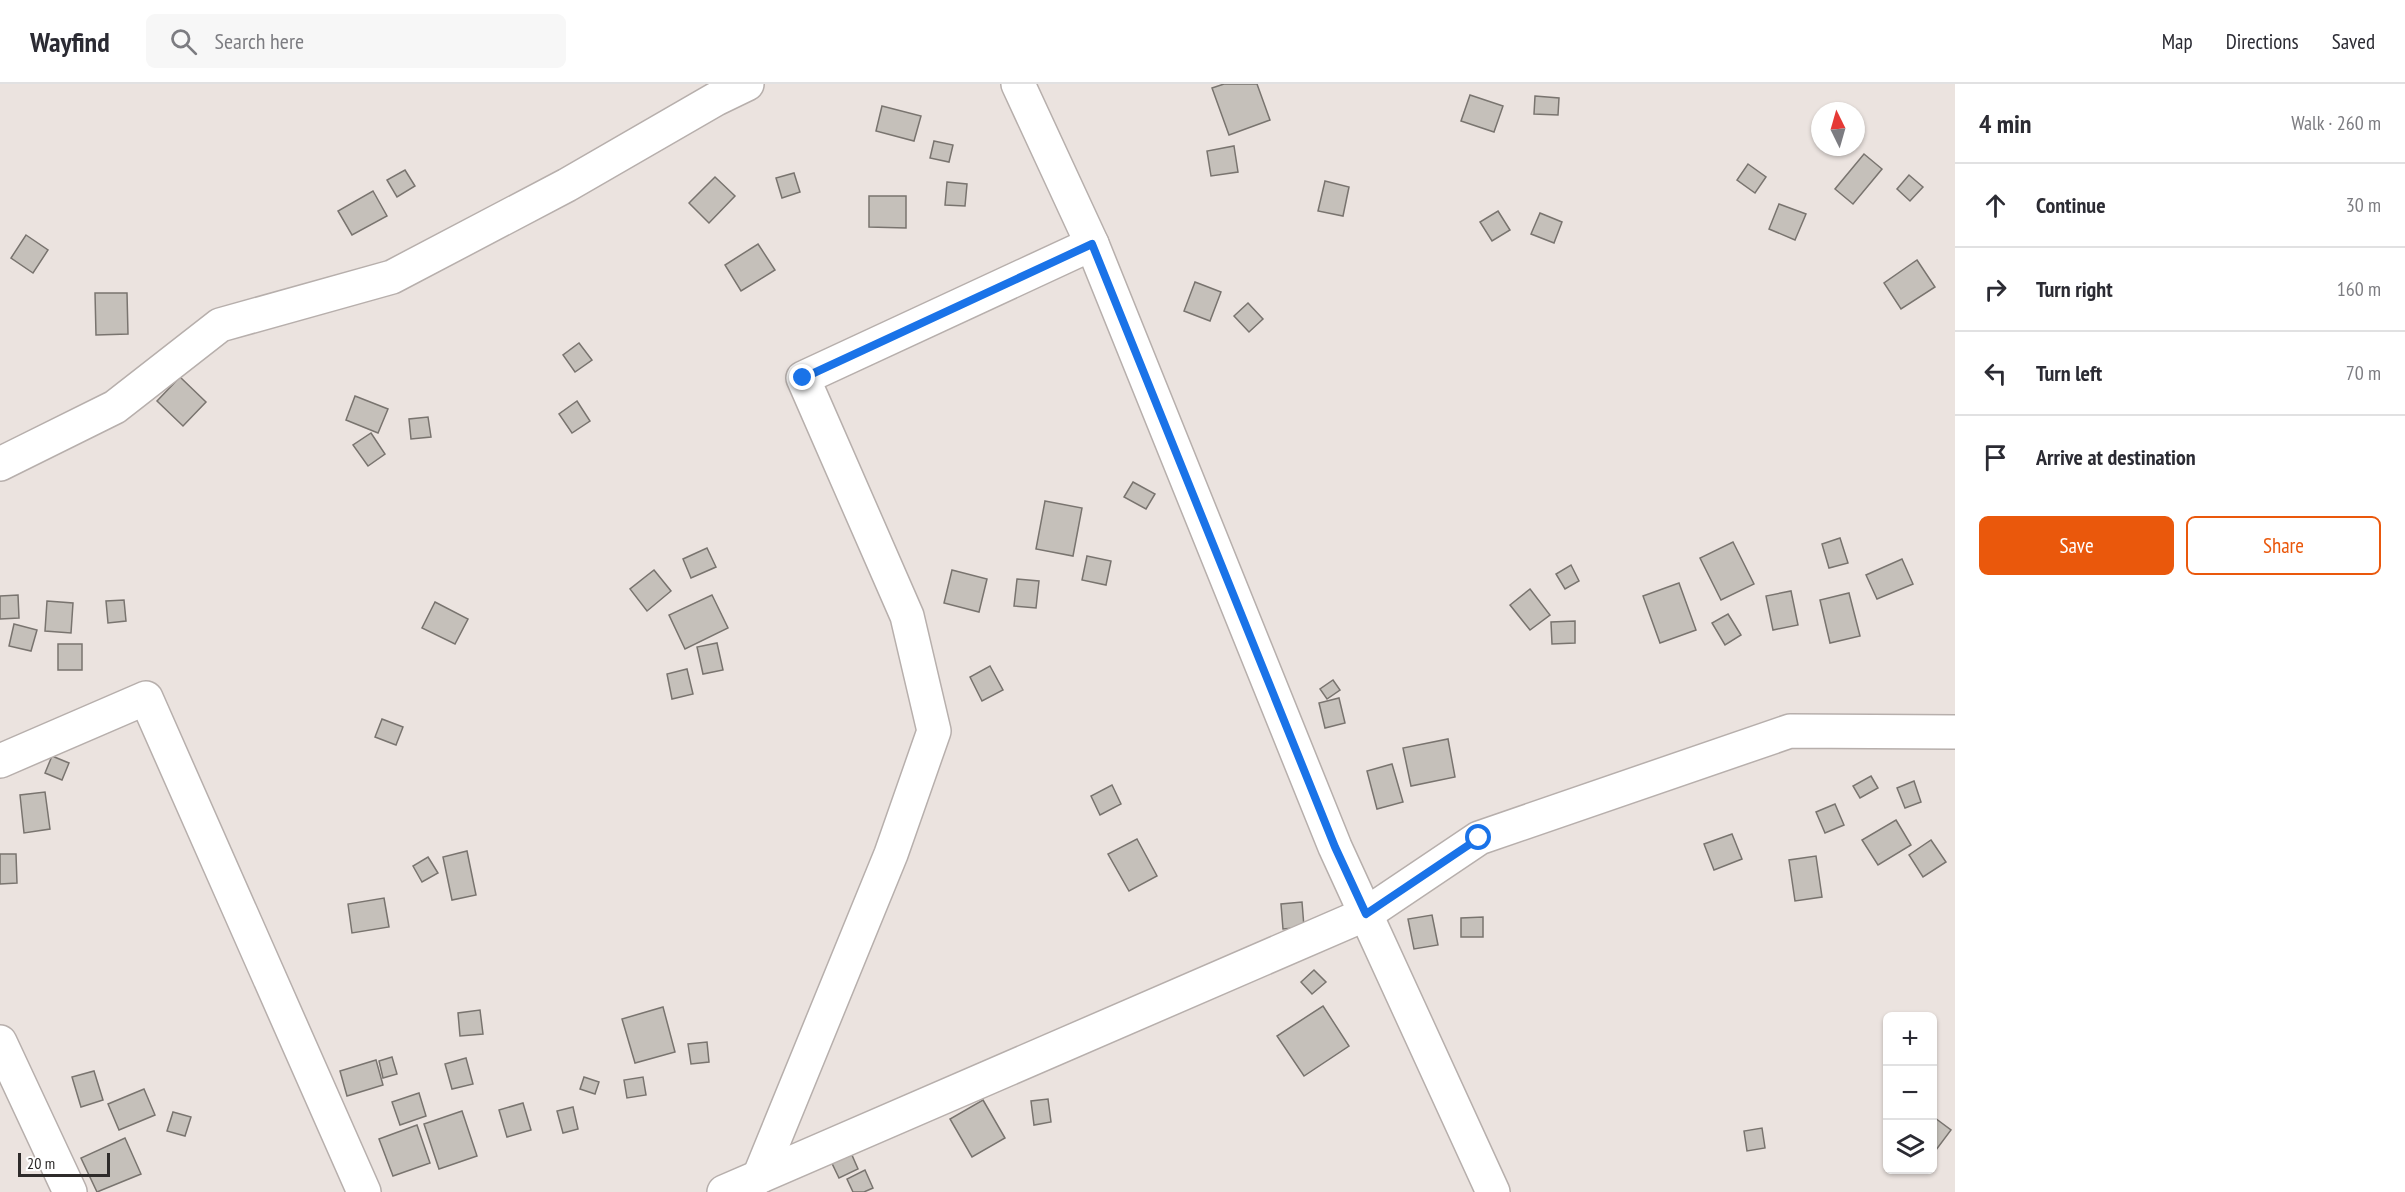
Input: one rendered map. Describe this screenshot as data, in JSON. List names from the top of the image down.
{
  "scale_bar": "20 m",
  "north": "top",
  "page": {
    "header": "Wayfind",
    "search": "Search here",
    "nav": ["Map", "Directions", "Saved"],
    "heading": ["4 min", "Walk · 260 m"],
    "list": [
      ["Continue", "30 m"],
      ["Turn right", "160 m"],
      ["Turn left", "70 m"],
      "Arrive at destination"
    ],
    "buttons": ["Save", "Share"],
    "map_buttons": ["+", "−"],
    "scale": "20 m"
  }
}
